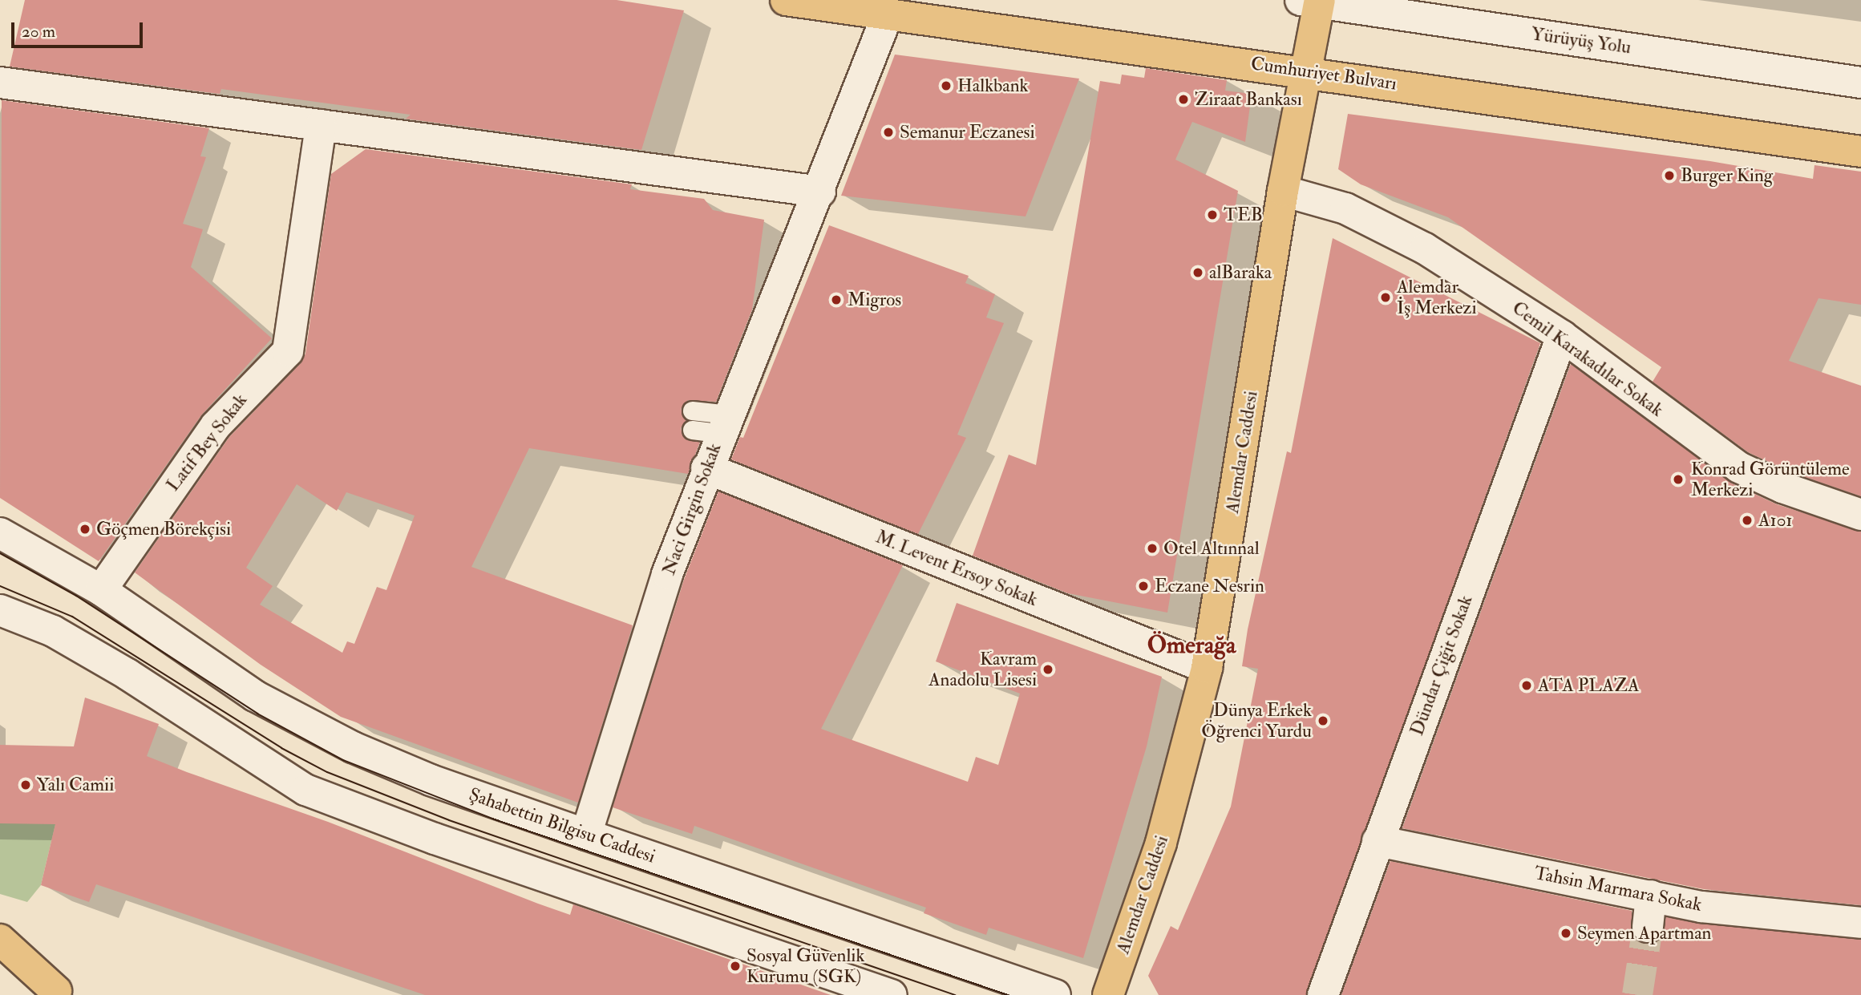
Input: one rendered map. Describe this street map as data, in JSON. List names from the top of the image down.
{
  "streets": {
    "main road": ["Cumhuriyet Bulvarı", "Alemdar Caddesi"],
    "street": [
      "Yürüyüş Yolu",
      "Cemil Karakadılar Sokak",
      "Latif Bey Sokak",
      "Naci Girgin Sokak",
      "M. Levent Ersoy Sokak",
      "Dündar Çiğit Sokak",
      "Şahabettin Bilgisu Caddesi",
      "Tahsin Marmara Sokak"
    ]
  },
  "crossings": [
    ["Yürüyüş Yolu", "Alemdar Caddesi"],
    ["Cumhuriyet Bulvarı", "Alemdar Caddesi"],
    ["Cumhuriyet Bulvarı", "Naci Girgin Sokak"],
    ["Cemil Karakadılar Sokak", "Alemdar Caddesi"],
    ["Cemil Karakadılar Sokak", "Dündar Çiğit Sokak"],
    ["Latif Bey Sokak", "Şahabettin Bilgisu Caddesi"],
    ["Alemdar Caddesi", "M. Levent Ersoy Sokak"],
    ["Naci Girgin Sokak", "M. Levent Ersoy Sokak"],
    ["Naci Girgin Sokak", "Şahabettin Bilgisu Caddesi"],
    ["Dündar Çiğit Sokak", "Tahsin Marmara Sokak"]
  ],
  "districts": ["Ömerağa"],
  "places": [
    "Halkbank",
    "Ziraat Bankası",
    "Semanur Eczanesi",
    "Burger King",
    "TEB",
    "alBaraka",
    "Alemdar İş Merkezi",
    "Migros",
    "Konrad Görüntüleme Merkezi",
    "A101",
    "Göçmen Börekçisi",
    "Otel Altınnal",
    "Eczane Nesrin",
    "Kavram Anadolu Lisesi",
    "ATA PLAZA",
    "Dünya Erkek Öğrenci Yurdu",
    "Yalı Camii",
    "Seymen Apartman",
    "Sosyal Güvenlik Kurumu (SGK)"
  ],
  "scale_bar": "20 m"
}
